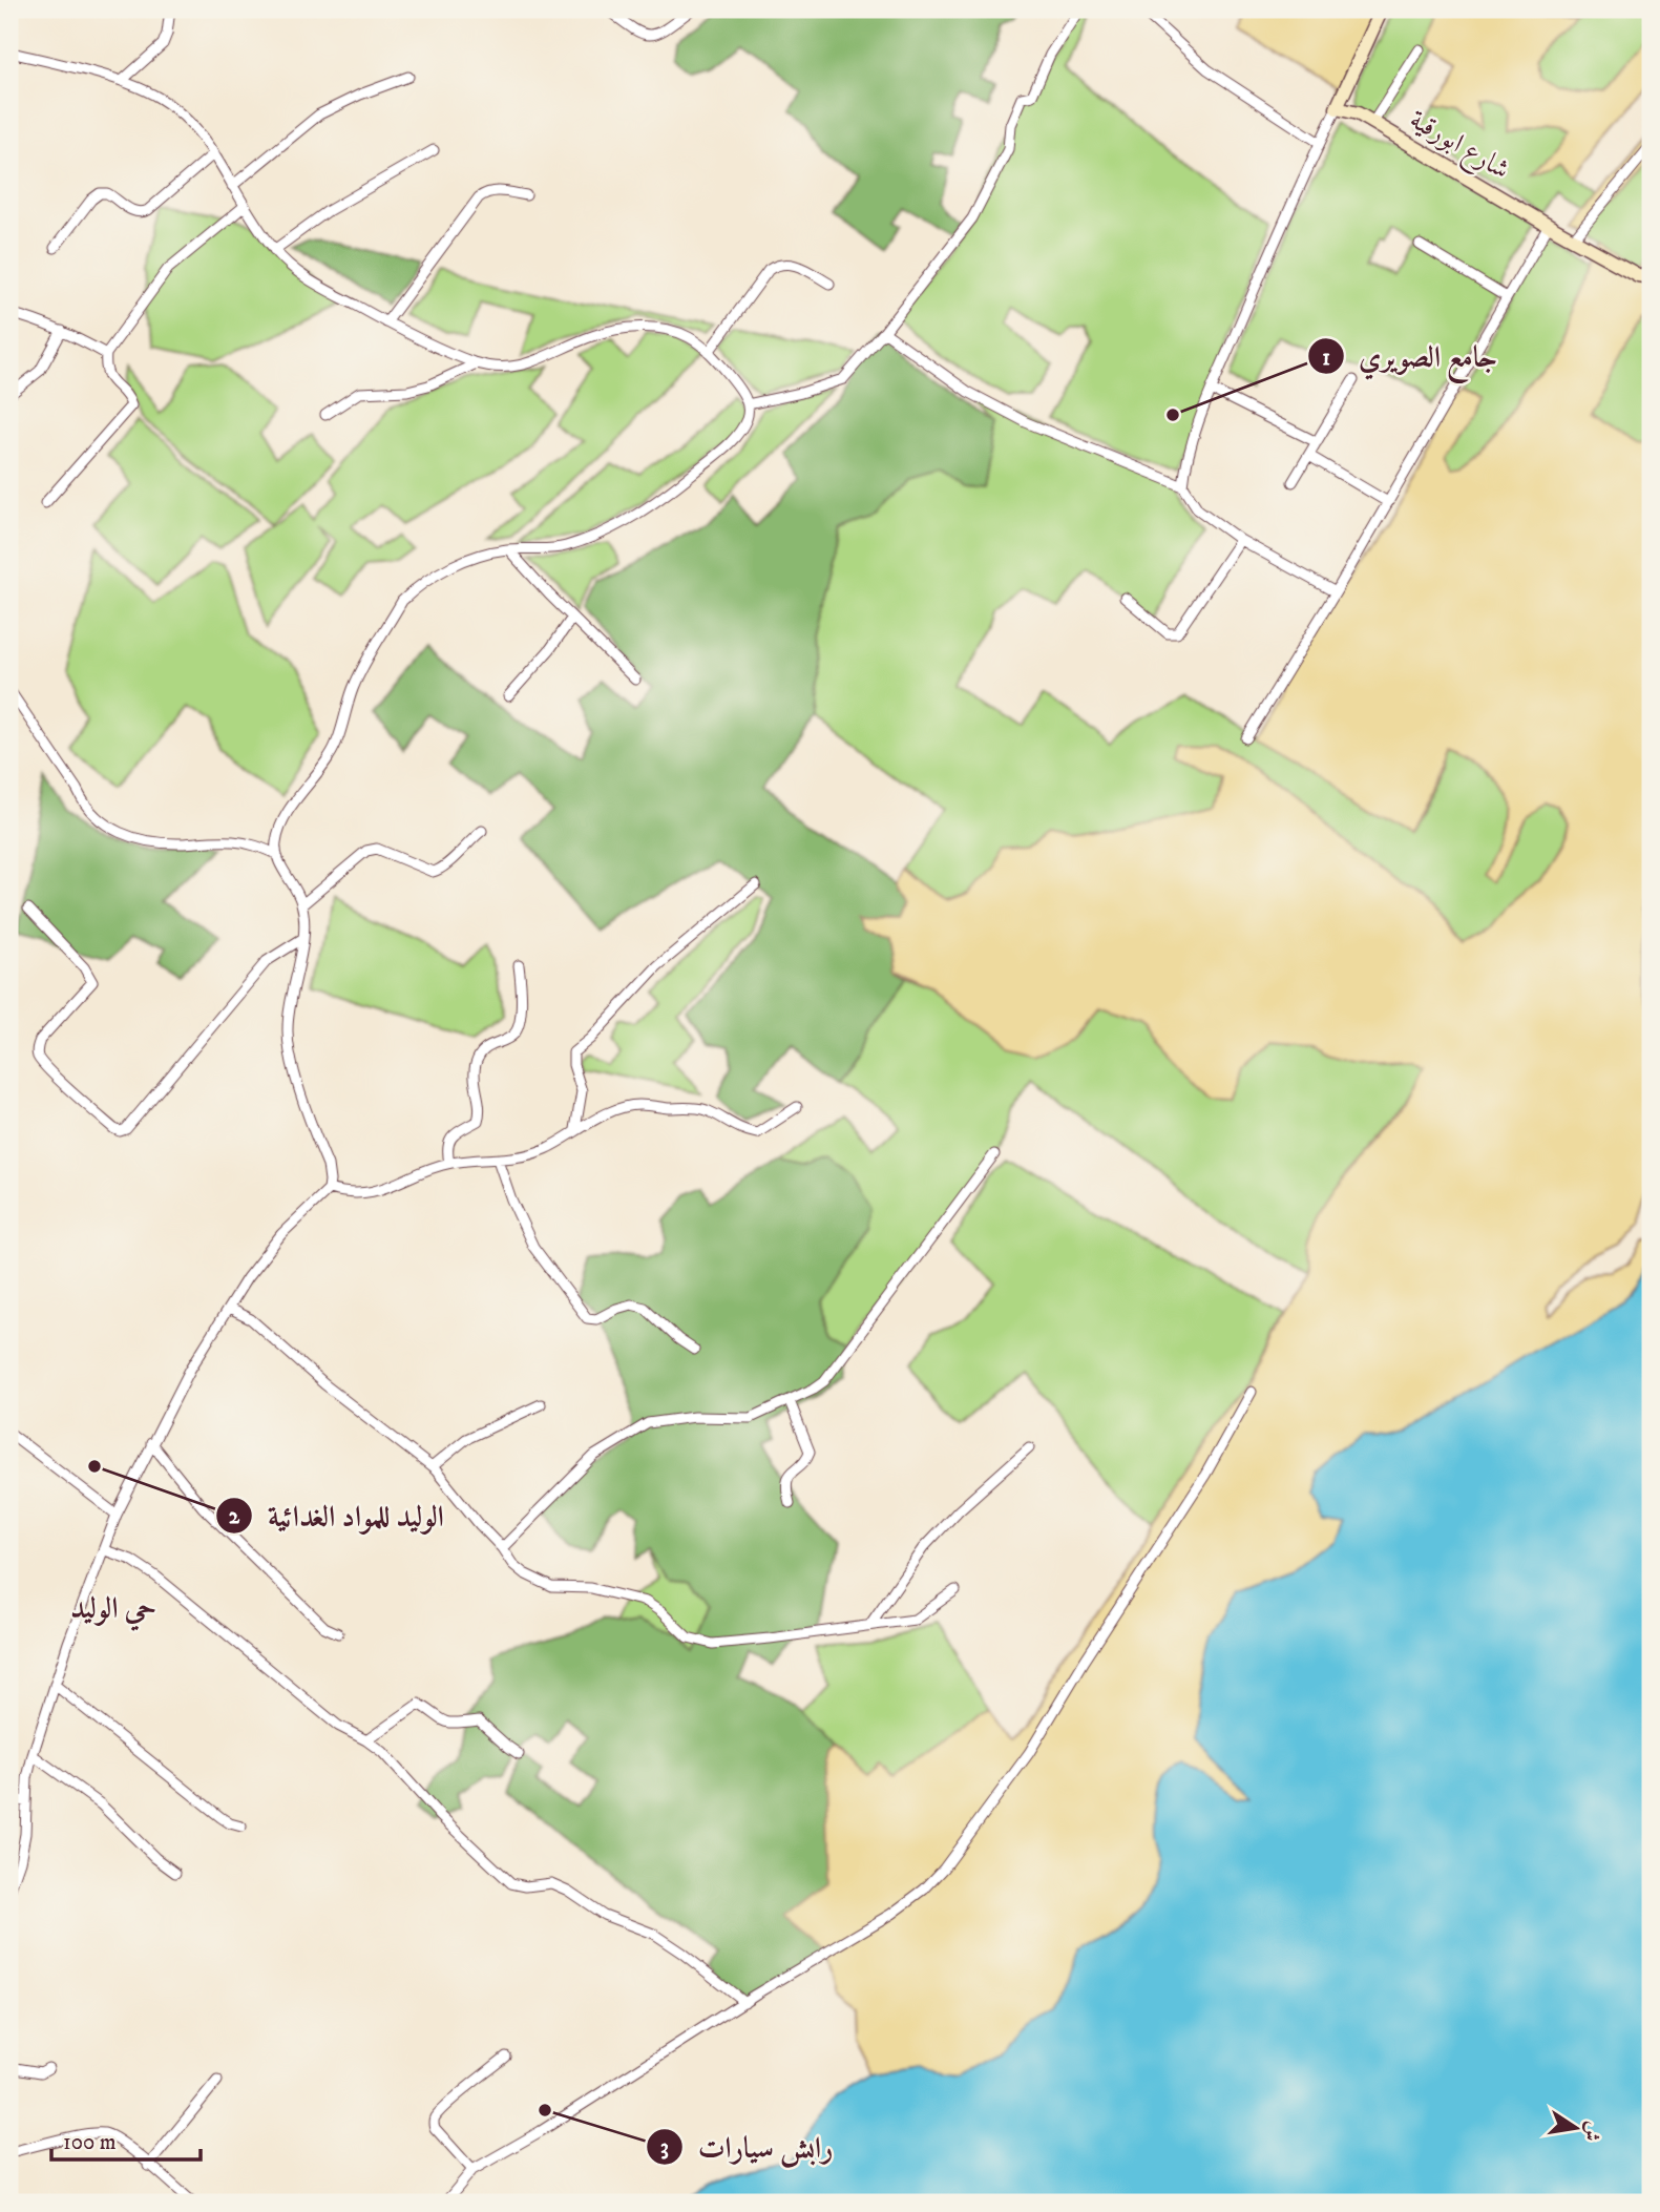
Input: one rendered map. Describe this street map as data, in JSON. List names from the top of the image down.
{
  "streets": {
    "main road": ["شارع ابورقية"]
  },
  "districts": ["حي الوليد"],
  "places": ["جامع الصويري", "الوليد للمواد الغدائية", "رابش سيارات"],
  "scale_bar": "100 m",
  "north": "right"
}
